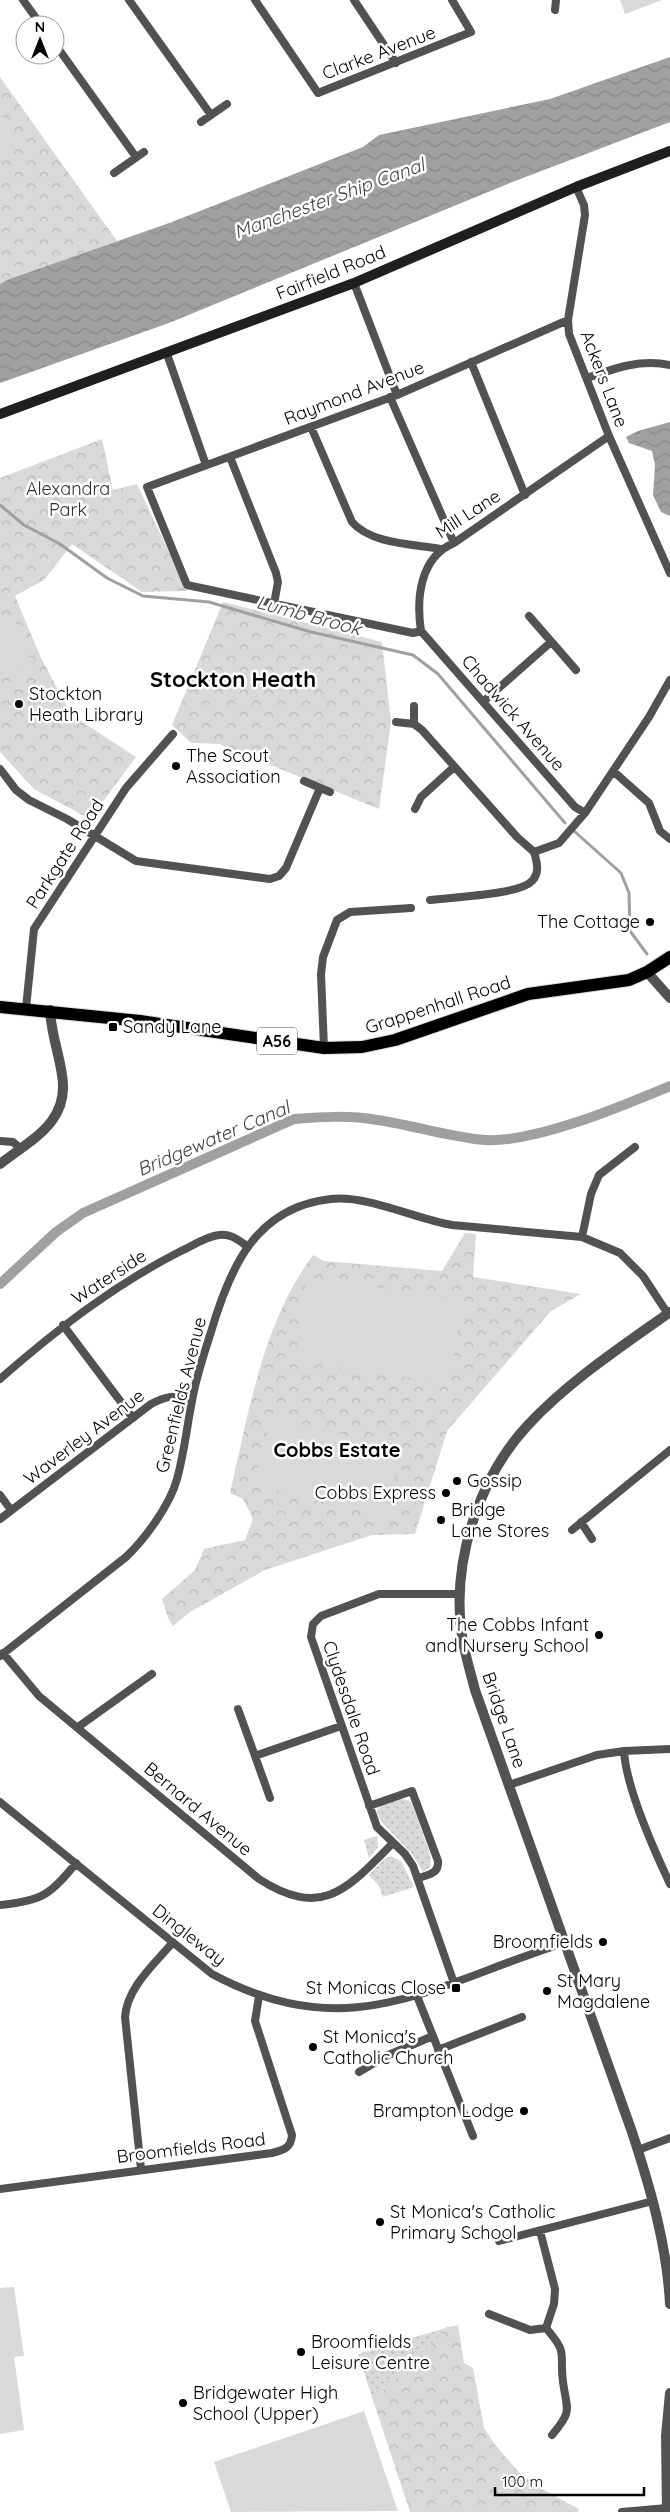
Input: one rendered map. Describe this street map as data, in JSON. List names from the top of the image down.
{
  "streets": {
    "main road": ["Fairfield Road", "Grappenhall Road", "A56"],
    "street": [
      "Clarke Avenue",
      "Ackers Lane",
      "Raymond Avenue",
      "Mill Lane",
      "Chadwick Avenue",
      "Parkgate Road",
      "Waterside",
      "Greenfields Avenue",
      "Waverley Avenue",
      "Clydesdale Road",
      "Bridge Lane",
      "Bernard Avenue",
      "Dingleway",
      "Broomfields Road"
    ]
  },
  "crossings": [
    ["Fairfield Road", "Ackers Lane"],
    ["Ackers Lane", "Raymond Avenue"],
    ["Ackers Lane", "Mill Lane"],
    ["Mill Lane", "Chadwick Avenue"],
    ["Parkgate Road", "Grappenhall Road"],
    ["Grappenhall Road", "A56"],
    ["Waterside", "Greenfields Avenue"],
    ["Greenfields Avenue", "Waverley Avenue"],
    ["Greenfields Avenue", "Bridge Lane"],
    ["Greenfields Avenue", "Bernard Avenue"],
    ["Clydesdale Road", "Bridge Lane"],
    ["Clydesdale Road", "Bernard Avenue"],
    ["Clydesdale Road", "Dingleway"],
    ["Bridge Lane", "Dingleway"],
    ["Dingleway", "Broomfields Road"]
  ],
  "districts": ["Stockton Heath", "Cobbs Estate"],
  "water": ["Manchester Ship Canal", "Lumb Brook", "Bridgewater Canal"],
  "parks": ["Alexandra Park"],
  "places": {
    "other": [
      "Stockton Heath Library",
      "The Scout Association",
      "The Cottage",
      "Gossip",
      "Cobbs Express",
      "Bridge Lane Stores",
      "The Cobbs Infant and Nursery School",
      "Broomfields",
      "St Mary Magdalene",
      "St Monica's Catholic Church",
      "Brampton Lodge",
      "St Monica's Catholic Primary School",
      "Broomfields Leisure Centre",
      "Bridgewater High School (Upper)"
    ],
    "transit": ["Sandy Lane", "St Monicas Close"]
  },
  "scale_bar": "100 m",
  "north": "top"
}
